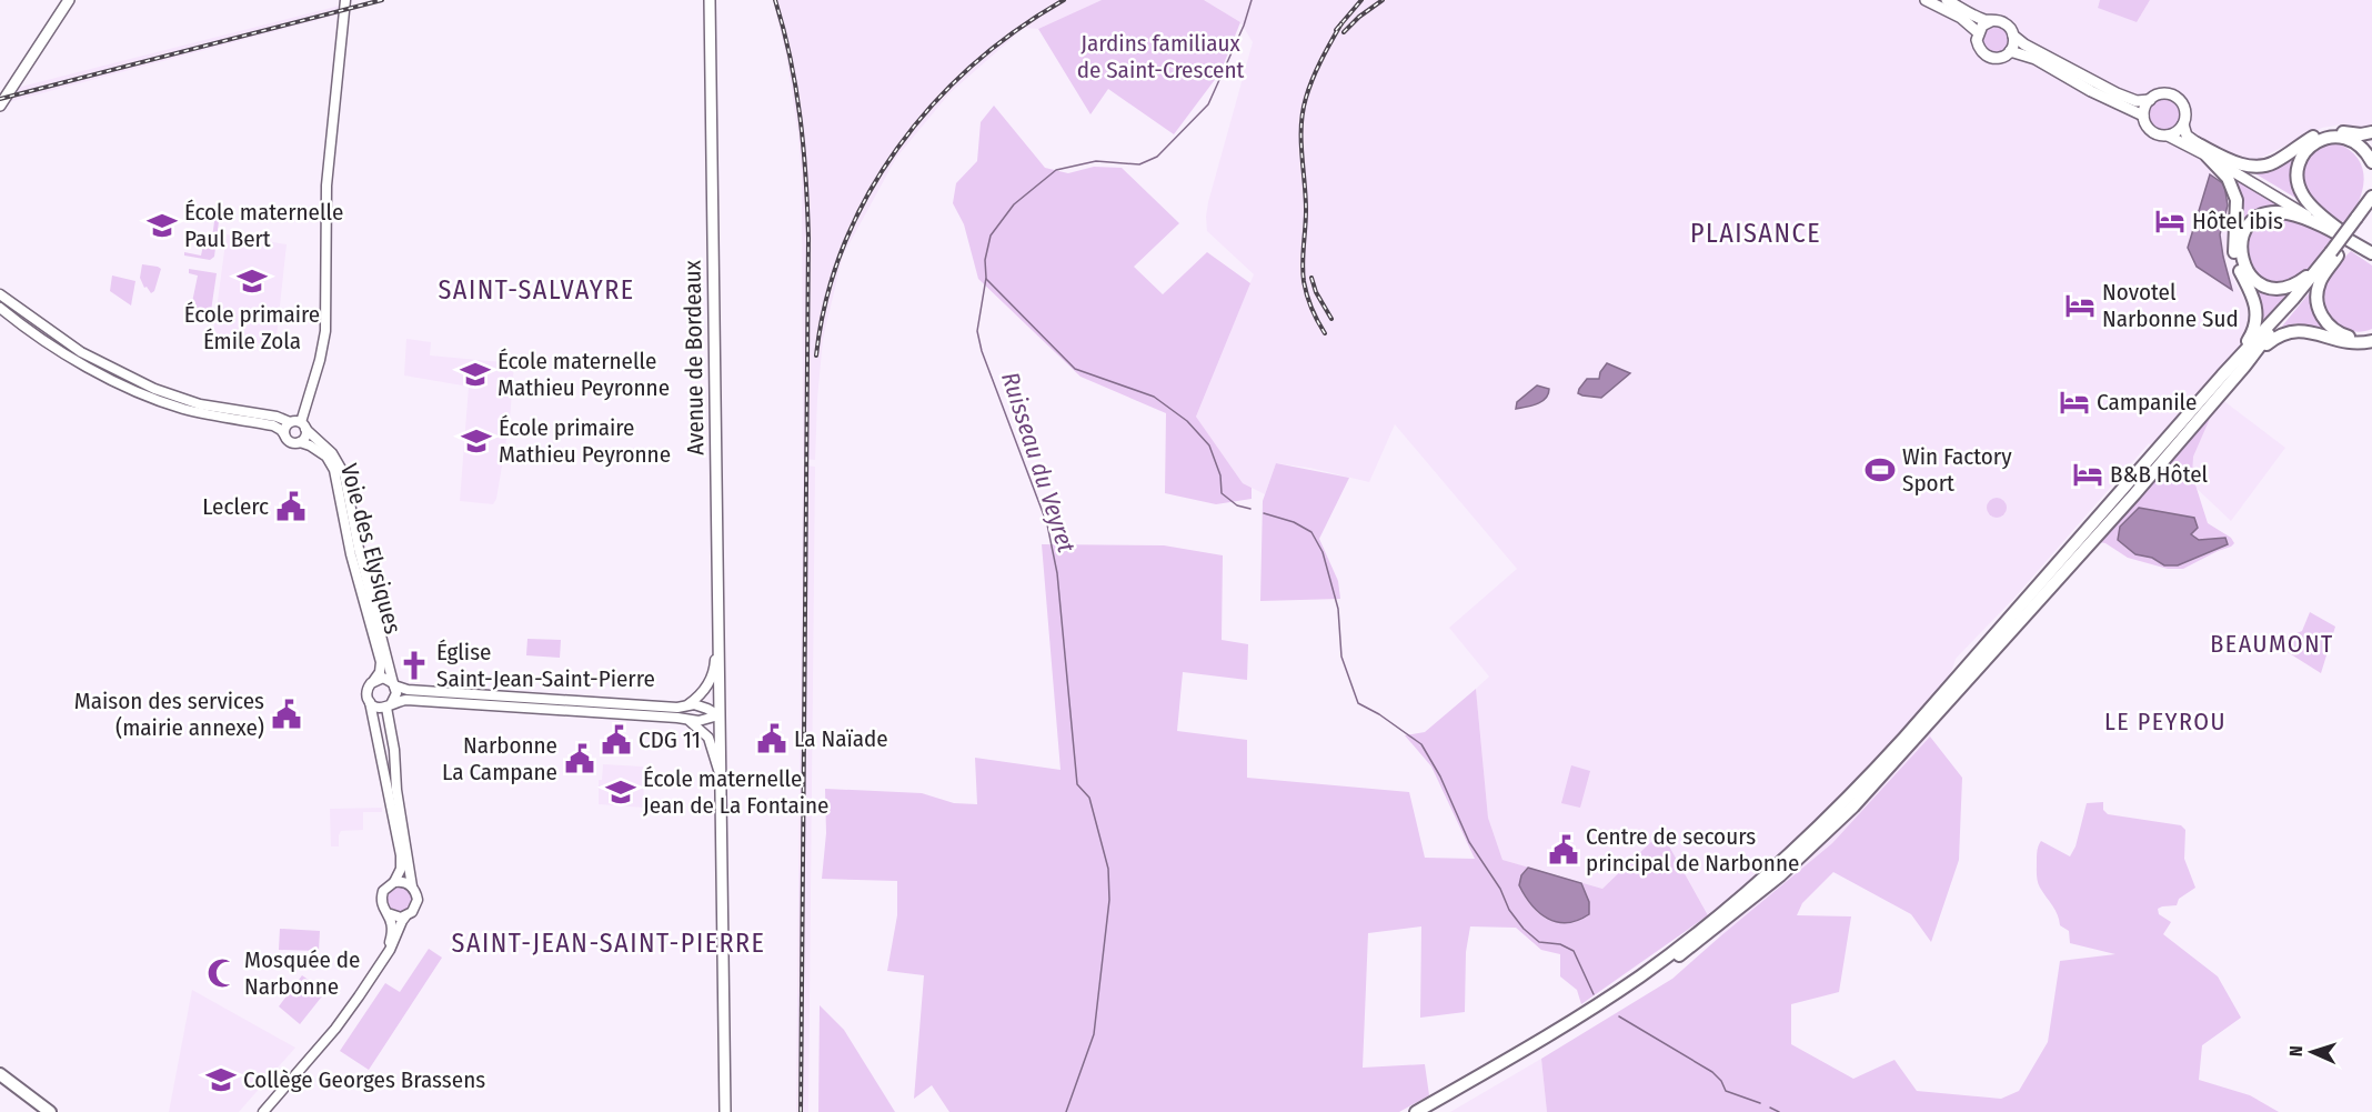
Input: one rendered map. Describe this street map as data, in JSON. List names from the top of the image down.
{
  "streets": {
    "main road": ["Avenue de Bordeaux"],
    "street": ["Voie des Elysiques"]
  },
  "districts": [
    "PLAISANCE",
    "SAINT-SALVAYRE",
    "BEAUMONT",
    "LE PEYROU",
    "SAINT-JEAN-SAINT-PIERRE"
  ],
  "water": ["Ruisseau du Veyret"],
  "parks": ["Jardins familiaux de Saint-Crescent"],
  "places": {
    "hotel": [
      "Hôtel ibis",
      "Novotel Narbonne Sud",
      "Campanile",
      "B&B Hôtel"
    ],
    "school or university": [
      "École maternelle Paul Bert",
      "École primaire Émile Zola",
      "École maternelle Mathieu Peyronne",
      "École primaire Mathieu Peyronne",
      "École maternelle Jean de La Fontaine",
      "Collège Georges Brassens"
    ],
    "sports": ["Win Factory Sport"],
    "public building": [
      "Leclerc",
      "Maison des services (mairie annexe)",
      "La Naïade",
      "CDG 11",
      "Narbonne La Campane",
      "Centre de secours principal de Narbonne"
    ],
    "church": ["Église Saint-Jean-Saint-Pierre"],
    "mosque": ["Mosquée de Narbonne"]
  },
  "north": "left"
}
